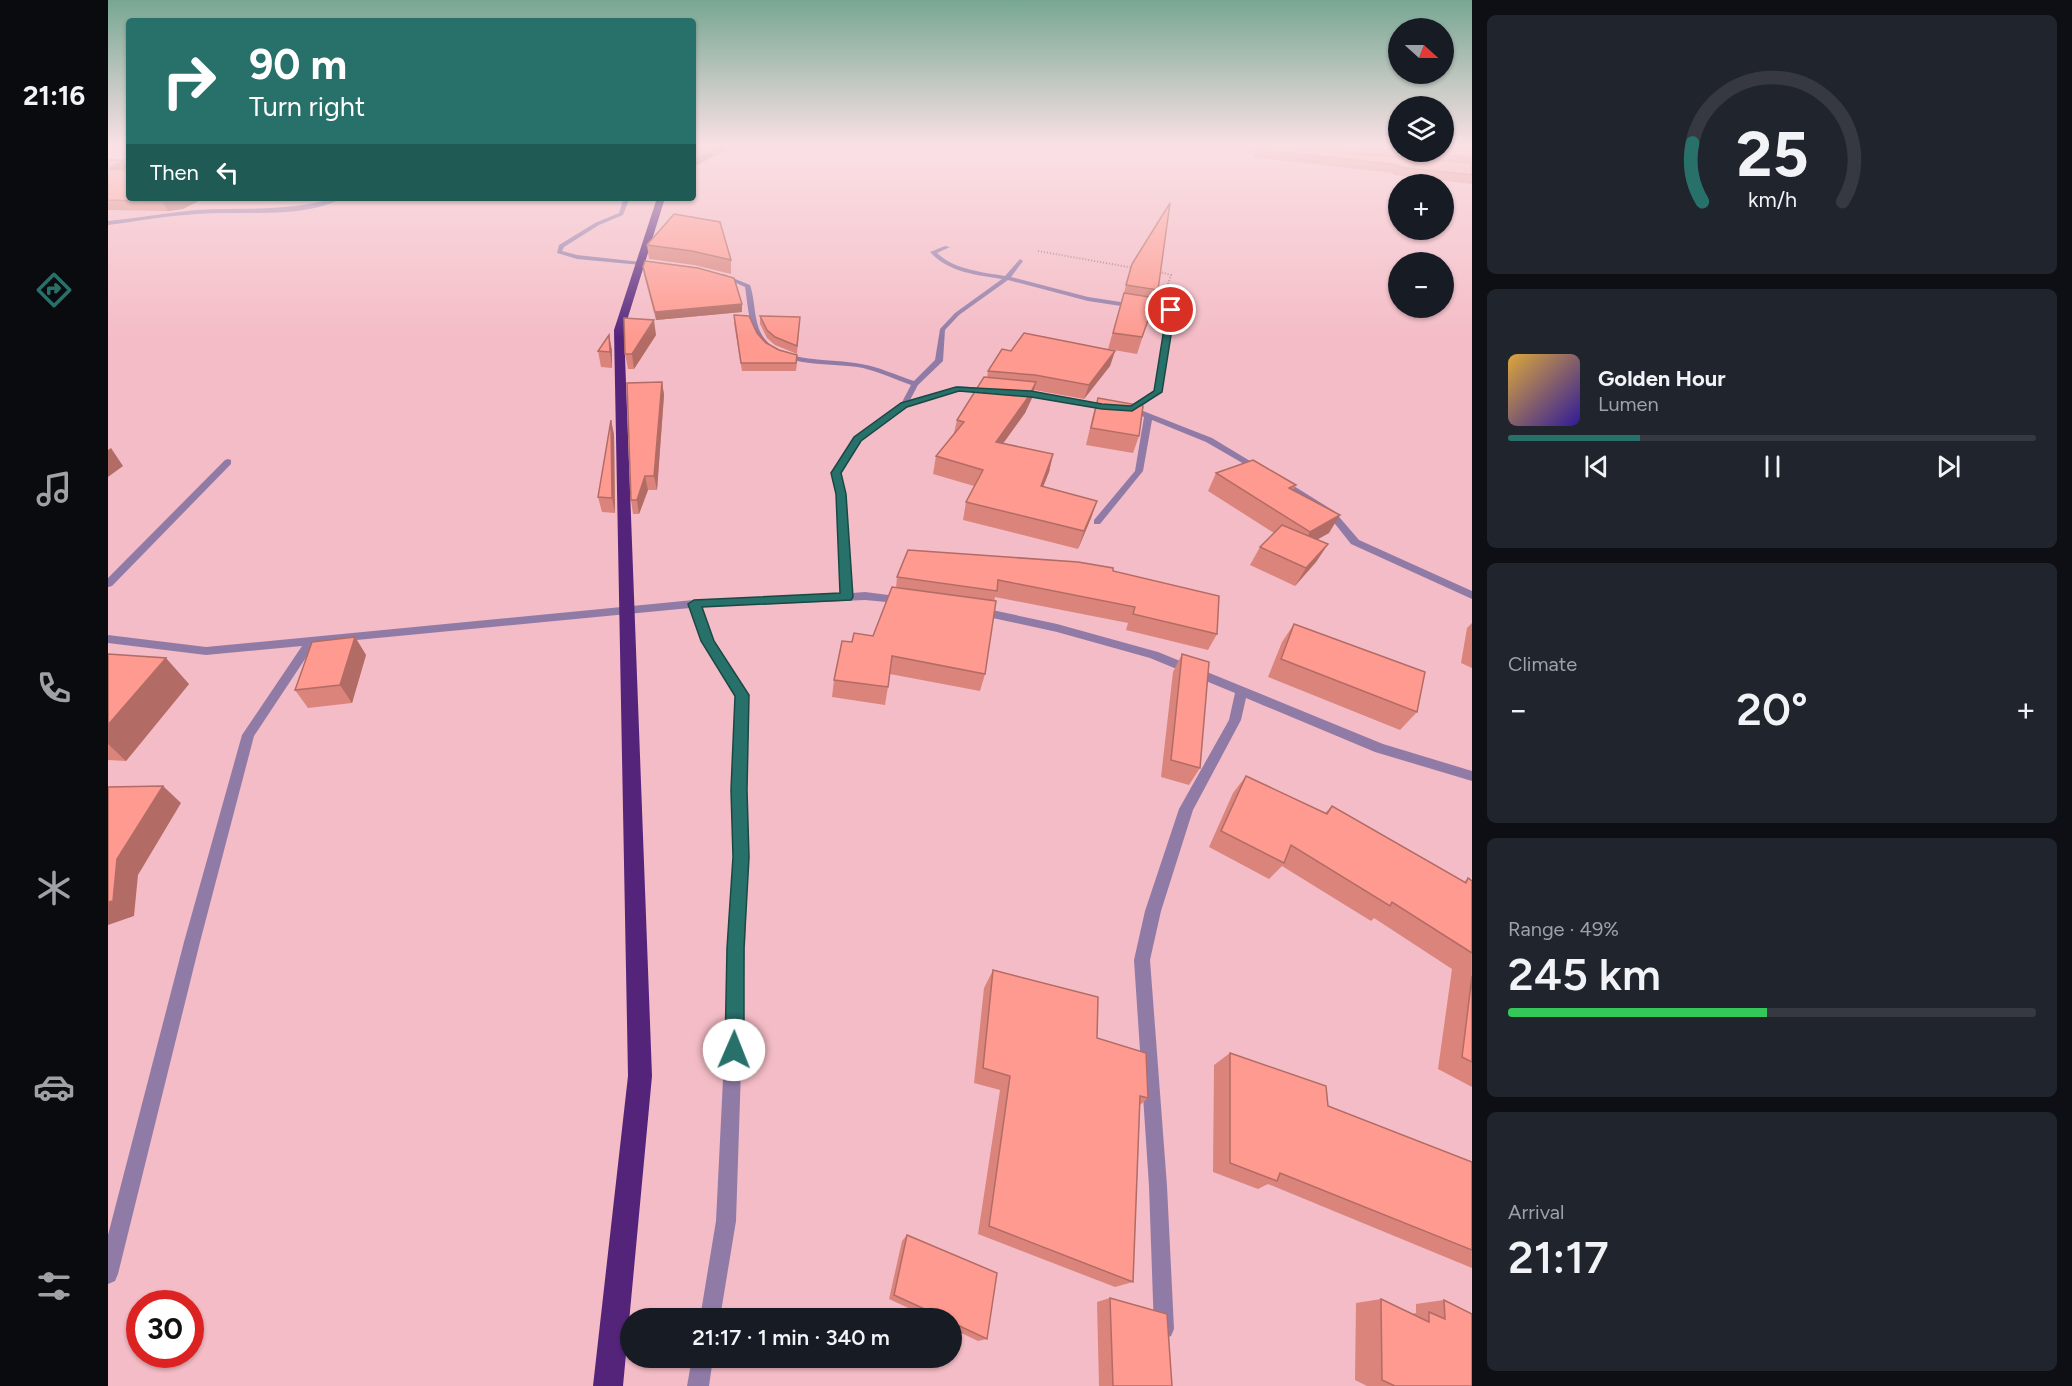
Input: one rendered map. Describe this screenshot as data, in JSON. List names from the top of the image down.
{
  "north": "right",
  "page": {
    "tabs": "21:16",
    "map_buttons": ["+", "−"],
    "turn": ["90 m", "Turn right"],
    "then": "Then",
    "song": ["Golden Hour", "Lumen"],
    "tile": [
      "Climate",
      ["Range · 49%", "245 km"],
      ["Arrival", "21:17"]
    ],
    "heat": ["−", "20°", "+"],
    "limit": "30",
    "trip": "21:17 · 1 min · 340 m",
    "gauge": ["25", "km/h"]
  }
}
